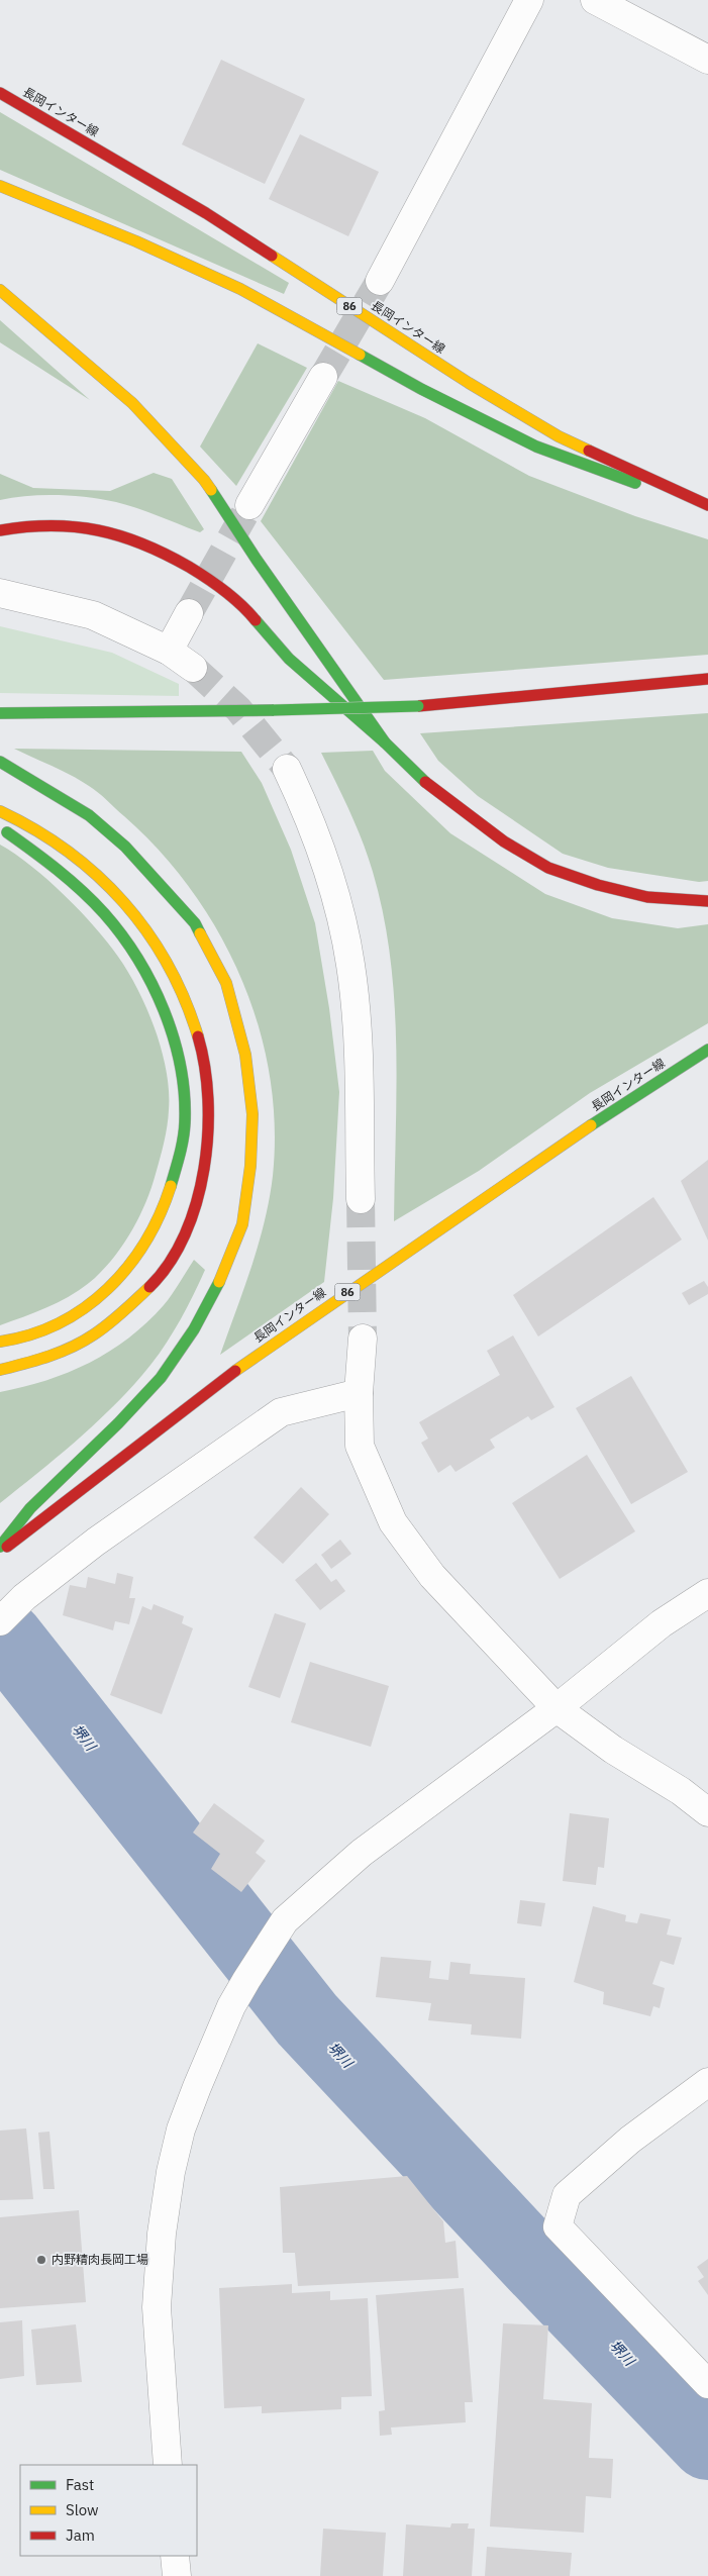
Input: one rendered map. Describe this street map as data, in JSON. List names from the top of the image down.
{
  "streets": {
    "main road": ["長岡インター線", "86"]
  },
  "water": ["堺川"],
  "places": ["内野精肉長岡工場"],
  "legend": ["Fast", "Slow", "Jam"]
}
